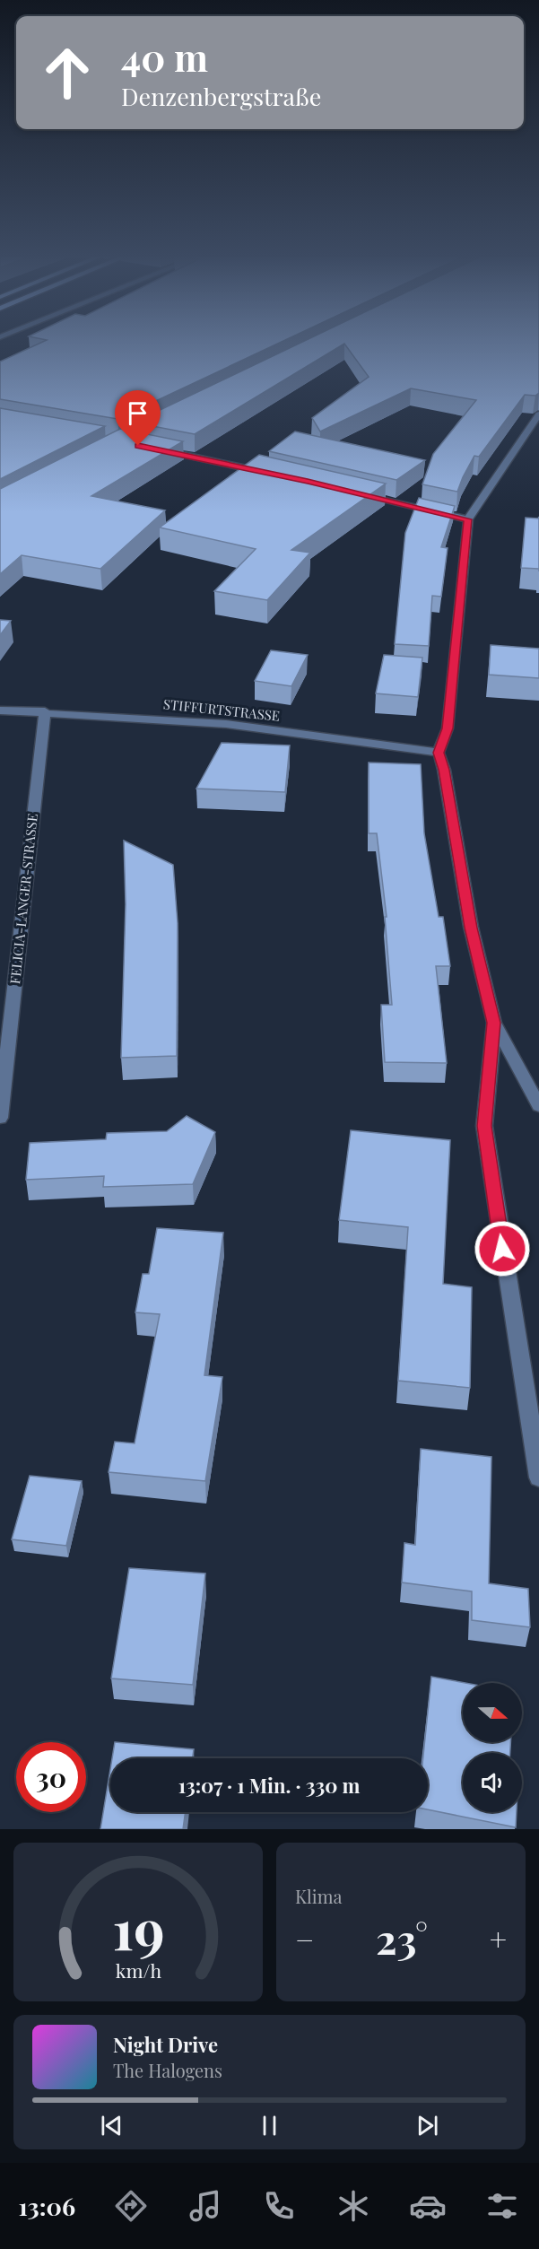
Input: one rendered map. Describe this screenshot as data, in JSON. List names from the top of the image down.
{
  "streets": {
    "street": ["STIFFURTSTRASSE", "FELICIA-LANGER-STRASSE"]
  },
  "crossings": [
    ["STIFFURTSTRASSE", "FELICIA-LANGER-STRASSE"]
  ],
  "north": "right",
  "page": {
    "turn": ["40 m", "Denzenbergstraße"],
    "limit": "30",
    "trip": "13:07 · 1 Min. · 330 m",
    "tile": "Klima",
    "heat": ["−", "23°", "+"],
    "song": ["Night Drive", "The Halogens"],
    "tabs": "13:06",
    "gauge": ["19", "km/h"]
  }
}
